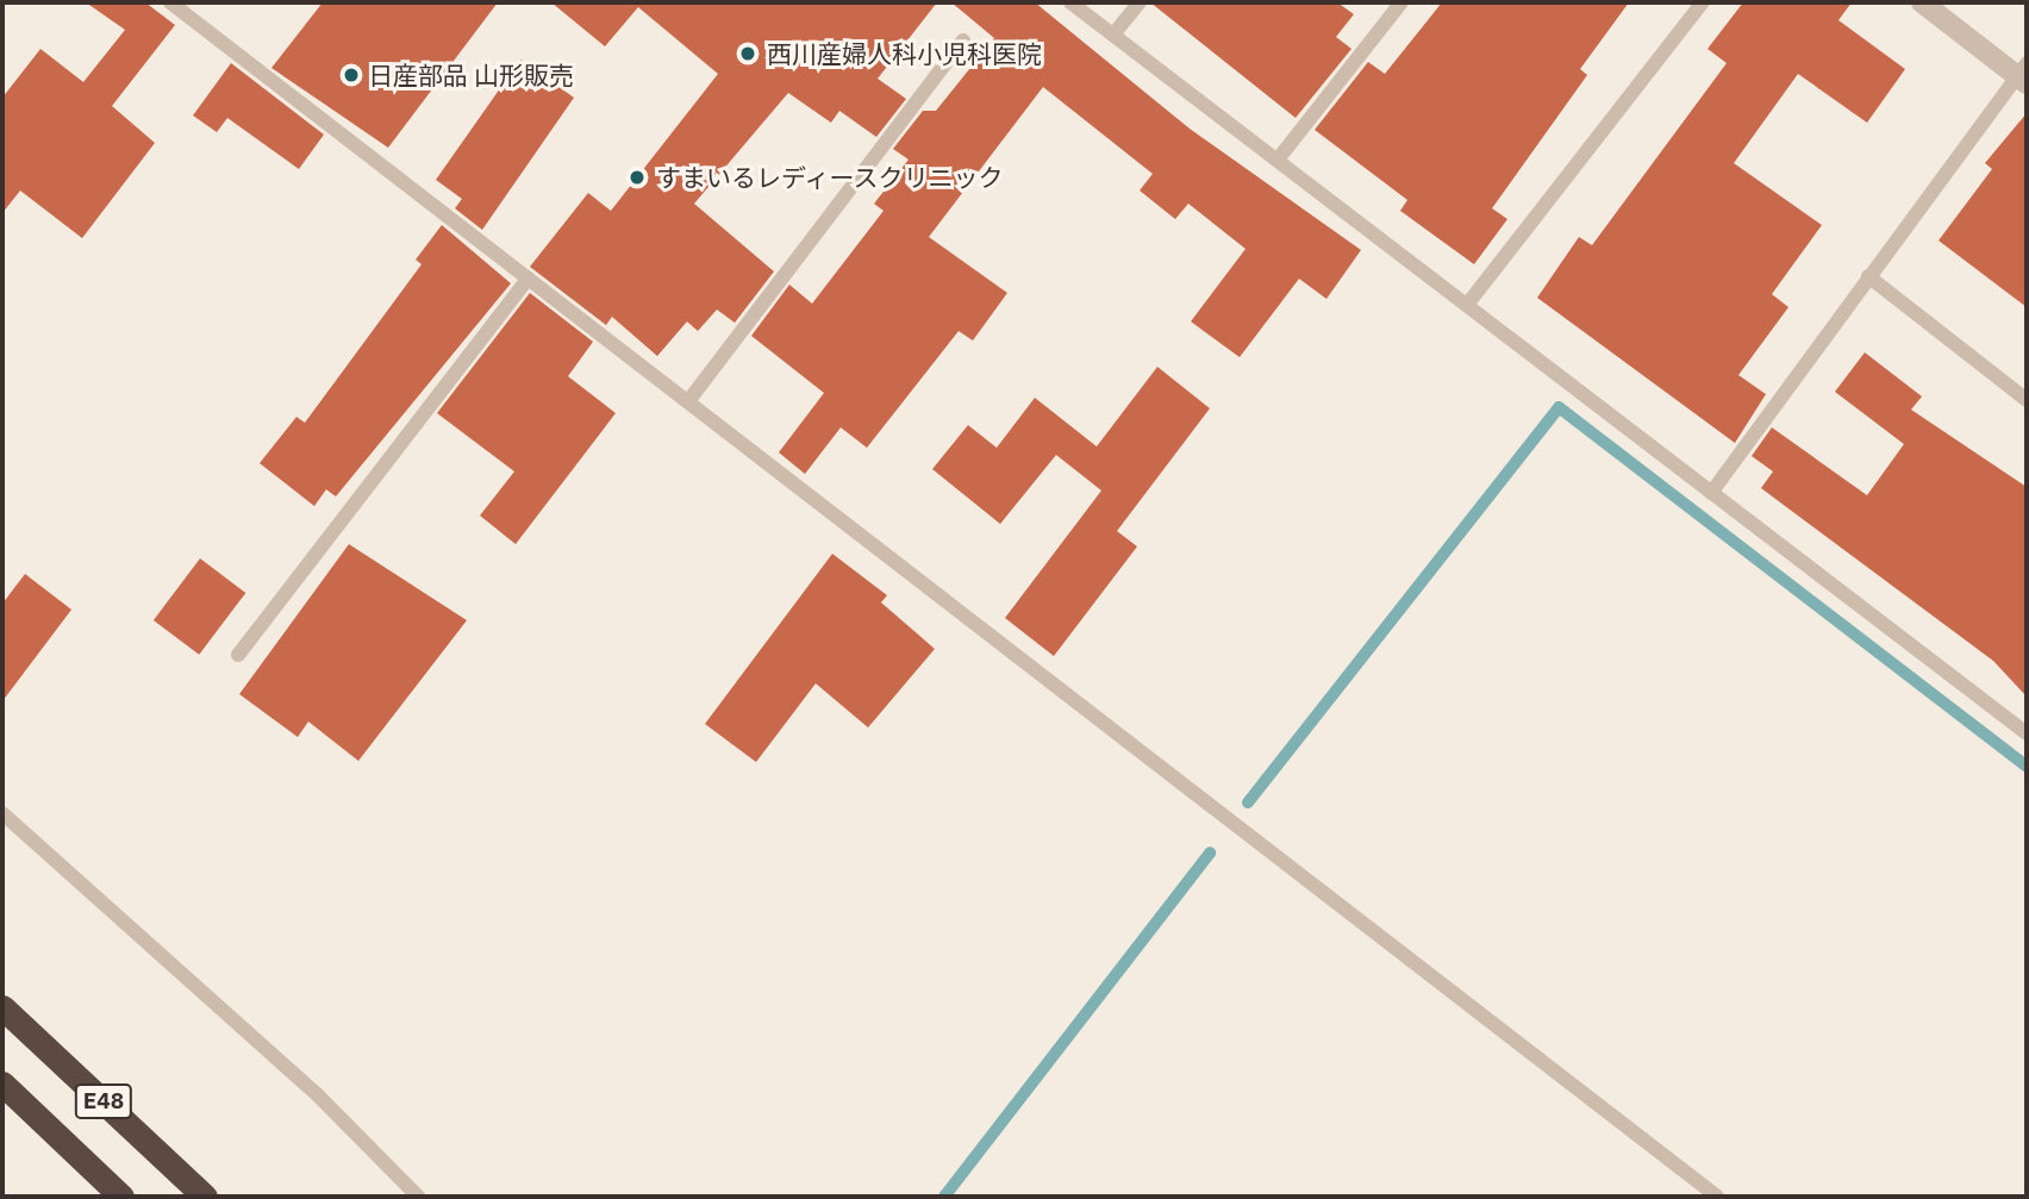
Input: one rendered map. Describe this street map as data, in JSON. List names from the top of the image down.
{
  "streets": {
    "highway": ["E48"]
  },
  "places": ["西川産婦人科小児科医院", "日産部品 山形販売", "すまいるレディースクリニック"]
}
